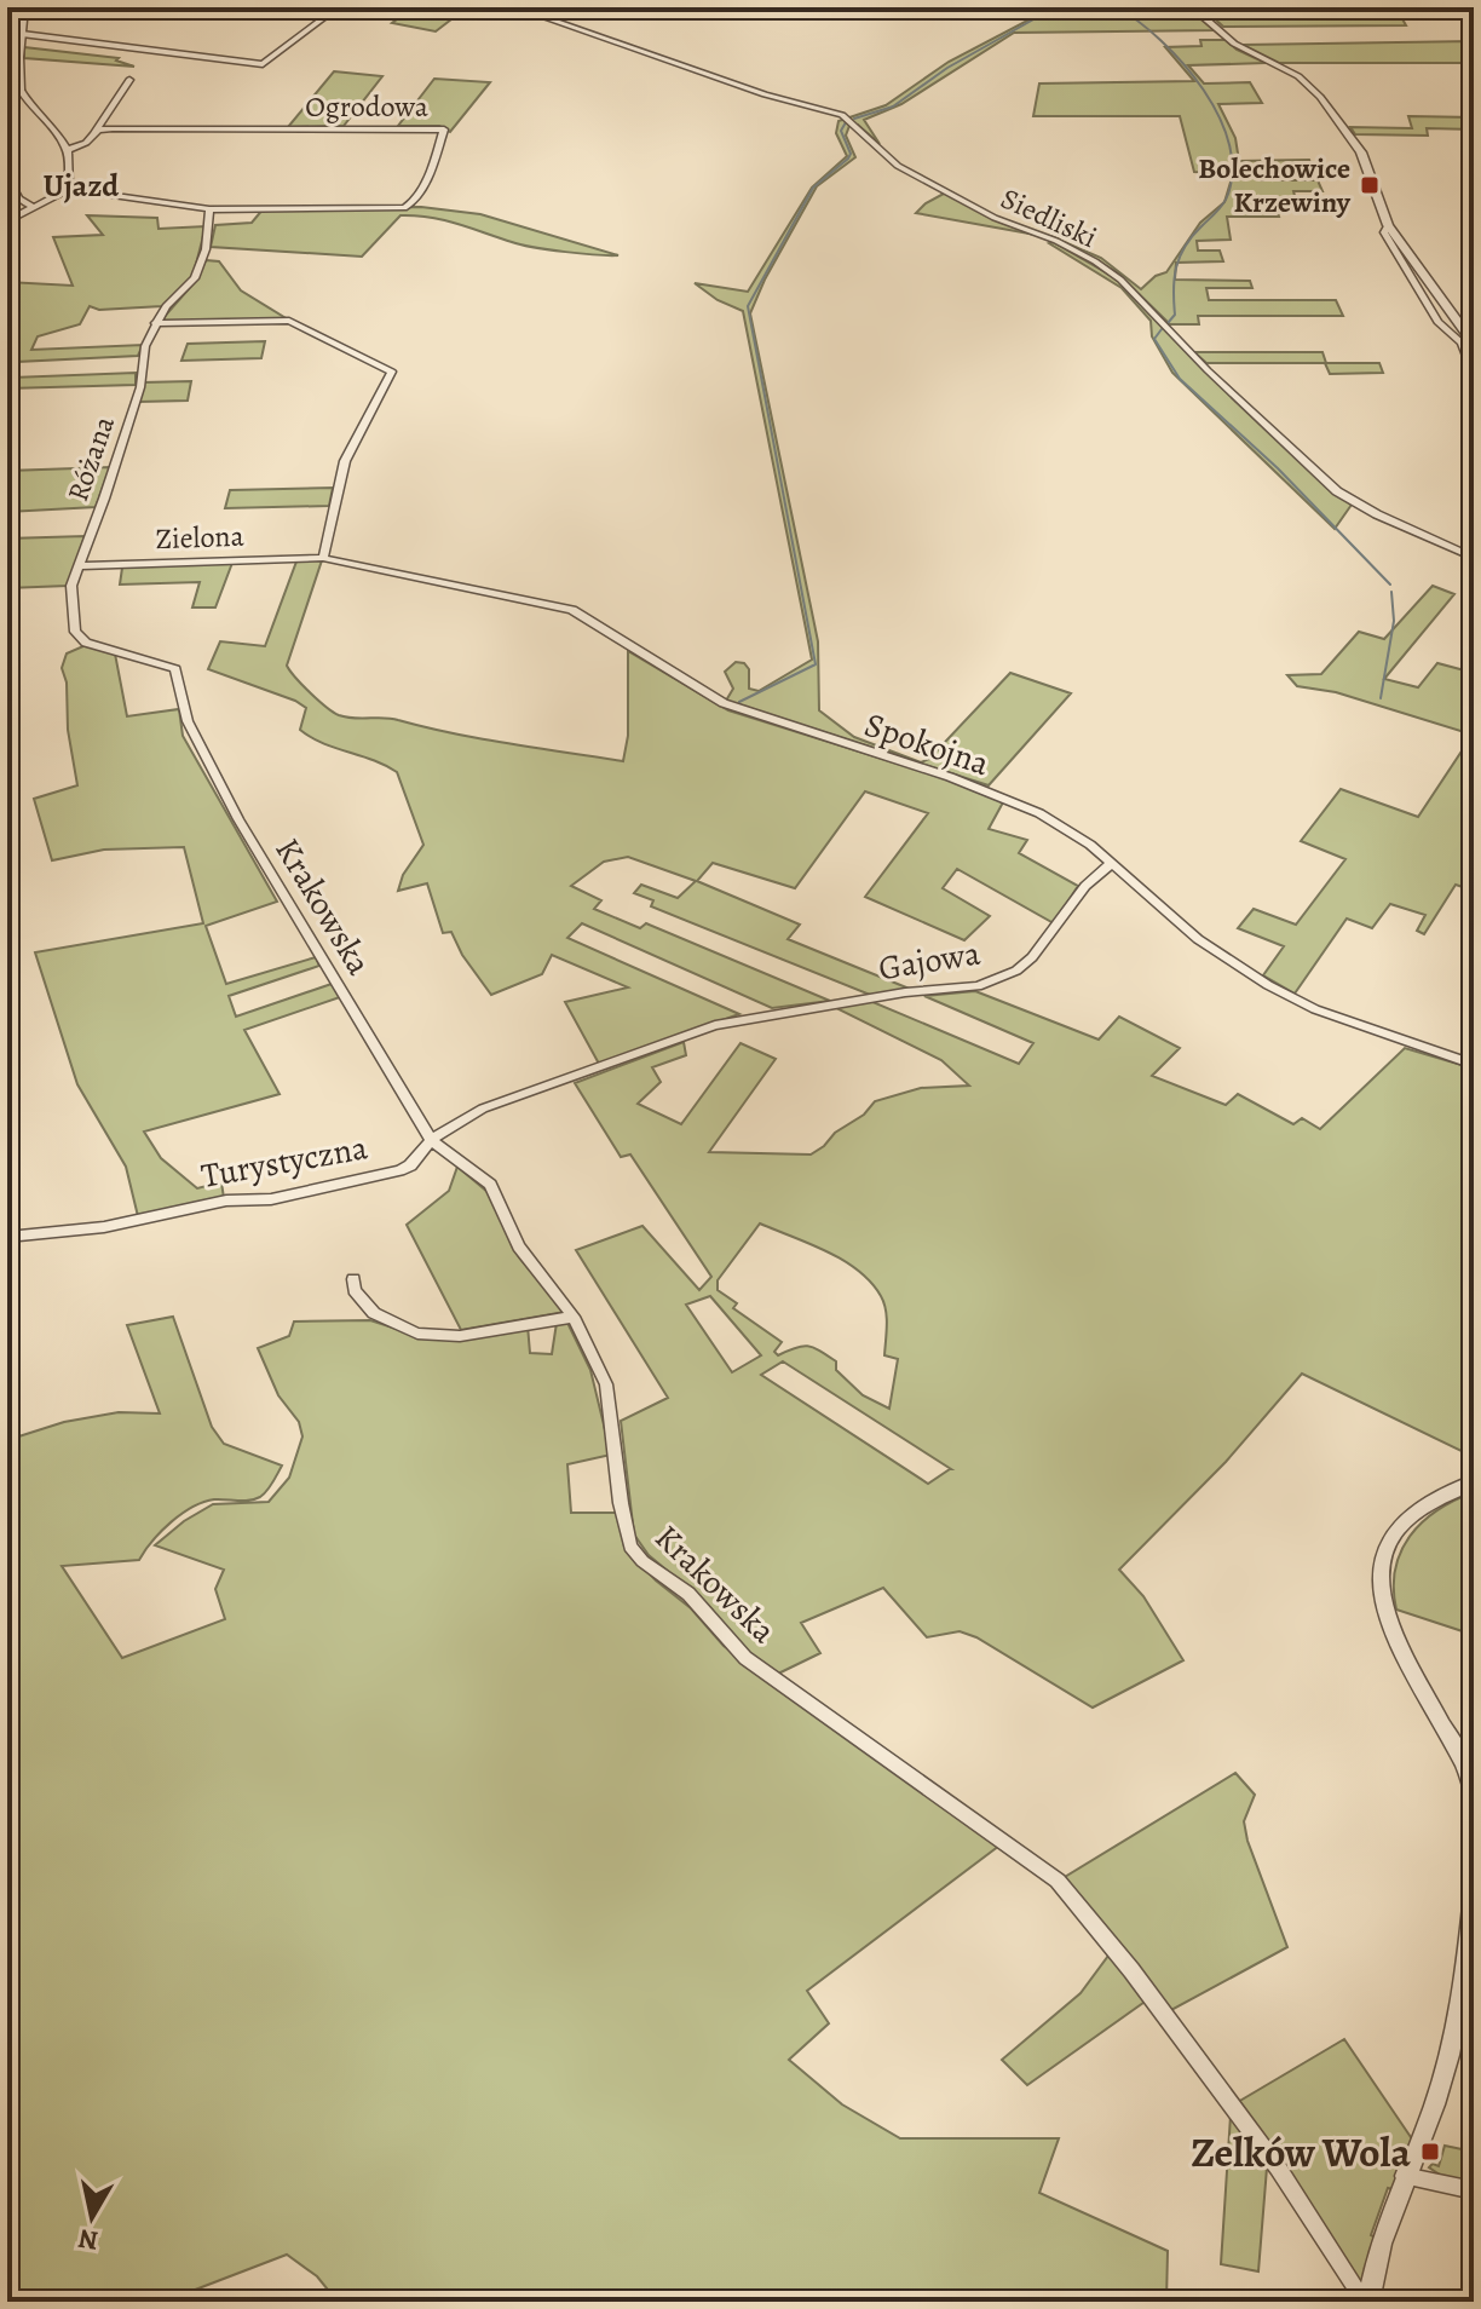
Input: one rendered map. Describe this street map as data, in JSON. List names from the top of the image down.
{
  "streets": {
    "street": [
      "Ogrodowa",
      "Siedliski",
      "Różana",
      "Zielona",
      "Spokojna",
      "Krakowska",
      "Gajowa",
      "Turystyczna"
    ]
  },
  "crossings": [
    ["Ogrodowa", "Różana"],
    ["Różana", "Zielona"],
    ["Różana", "Krakowska"],
    ["Zielona", "Spokojna"],
    ["Spokojna", "Gajowa"],
    ["Krakowska", "Turystyczna"],
    ["Gajowa", "Turystyczna"]
  ],
  "districts": ["Ujazd"],
  "places": {
    "transit": ["Bolechowice Krzewiny", "Zelków Wola"]
  },
  "north": "bottom"
}
